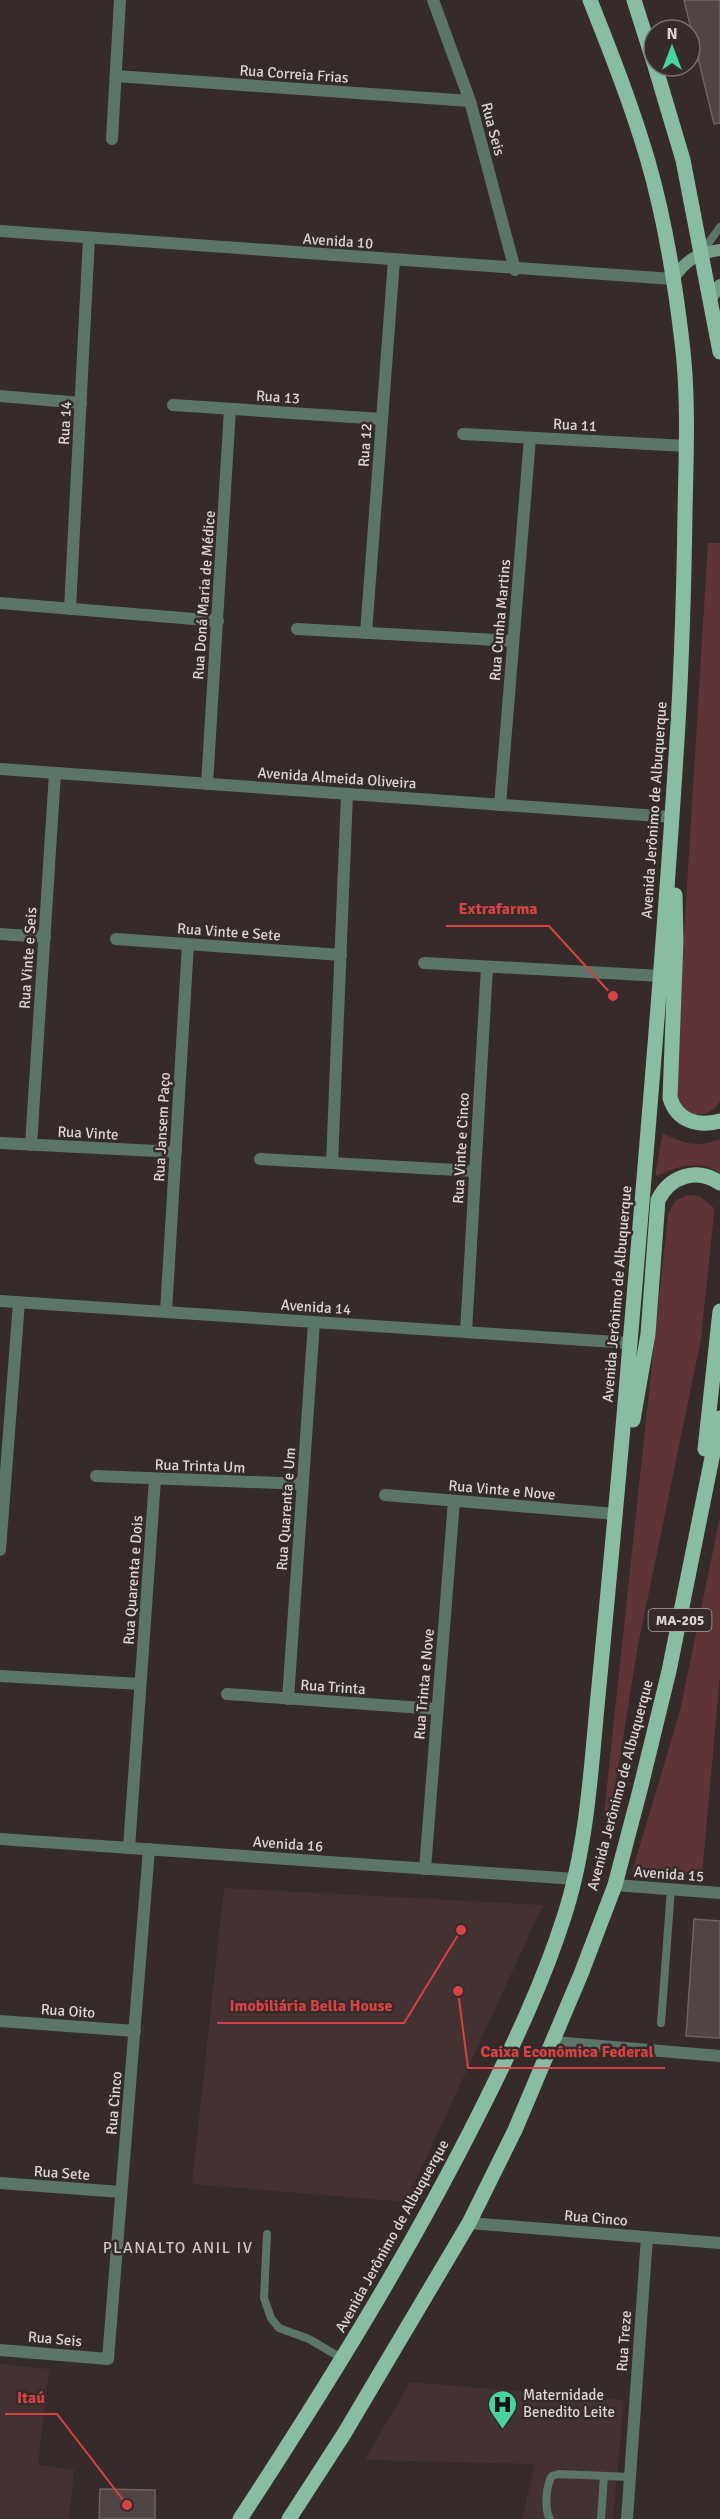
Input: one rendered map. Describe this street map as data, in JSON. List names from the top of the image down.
{
  "streets": {
    "main road": ["Avenida Jerônimo de Albuquerque", "MA-205"],
    "street": [
      "Rua Correia Frias",
      "Rua Seis",
      "Avenida 10",
      "Rua 13",
      "Rua 14",
      "Rua 11",
      "Rua 12",
      "Rua Doná Maria de Médice",
      "Rua Cunha Martins",
      "Avenida Almeida Oliveira",
      "Rua Vinte e Sete",
      "Rua Vinte e Seis",
      "Rua Jansem Paço",
      "Rua Vinte",
      "Rua Vinte e Cinco",
      "Avenida 14",
      "Rua Trinta Um",
      "Rua Vinte e Nove",
      "Rua Quarenta e Um",
      "Rua Quarenta e Dois",
      "Rua Trinta e Nove",
      "Rua Trinta",
      "Avenida 16",
      "Avenida 15",
      "Rua Oito",
      "Rua Cinco",
      "Rua Sete",
      "Rua Treze"
    ]
  },
  "crossings": [
    ["Rua Correia Frias", "Rua Seis"],
    ["Rua Seis", "Avenida 10"],
    ["Rua Seis", "Rua Cinco"],
    ["Avenida 10", "Rua 14"],
    ["Avenida 10", "Rua 12"],
    ["Avenida 10", "Avenida Jerônimo de Albuquerque"],
    ["Rua 13", "Rua 12"],
    ["Rua 13", "Rua Doná Maria de Médice"],
    ["Rua 11", "Rua Cunha Martins"],
    ["Rua 11", "Avenida Jerônimo de Albuquerque"],
    ["Rua Doná Maria de Médice", "Avenida Almeida Oliveira"],
    ["Rua Cunha Martins", "Avenida Almeida Oliveira"],
    ["Avenida Almeida Oliveira", "Avenida Jerônimo de Albuquerque"],
    ["Avenida Almeida Oliveira", "Rua Vinte e Seis"],
    ["Avenida Jerônimo de Albuquerque", "Avenida 14"],
    ["Avenida Jerônimo de Albuquerque", "Rua Vinte e Nove"],
    ["Avenida Jerônimo de Albuquerque", "Avenida 16"],
    ["Avenida Jerônimo de Albuquerque", "Avenida 15"],
    ["Avenida Jerônimo de Albuquerque", "Rua Cinco"],
    ["Rua Vinte e Sete", "Rua Jansem Paço"],
    ["Rua Vinte e Seis", "Rua Vinte"],
    ["Rua Jansem Paço", "Rua Vinte"],
    ["Rua Jansem Paço", "Avenida 14"],
    ["Rua Vinte e Cinco", "Avenida 14"],
    ["Avenida 14", "Rua Quarenta e Um"],
    ["Rua Trinta Um", "Rua Quarenta e Um"],
    ["Rua Trinta Um", "Rua Quarenta e Dois"],
    ["Rua Vinte e Nove", "Rua Trinta e Nove"],
    ["Rua Quarenta e Um", "Rua Trinta"],
    ["Rua Quarenta e Dois", "Avenida 16"],
    ["Rua Trinta e Nove", "Rua Trinta"],
    ["Rua Trinta e Nove", "Avenida 16"],
    ["Avenida 16", "Rua Cinco"],
    ["Rua Oito", "Rua Cinco"],
    ["Rua Cinco", "Rua Sete"],
    ["Rua Cinco", "Rua Treze"]
  ],
  "districts": ["PLANALTO ANIL IV"],
  "places": {
    "other": [
      "Extrafarma",
      "Imobiliária Bella House",
      "Caixa Econômica Federal",
      "Itaú"
    ],
    "hospital": ["Maternidade Benedito Leite"]
  },
  "north": "top"
}
